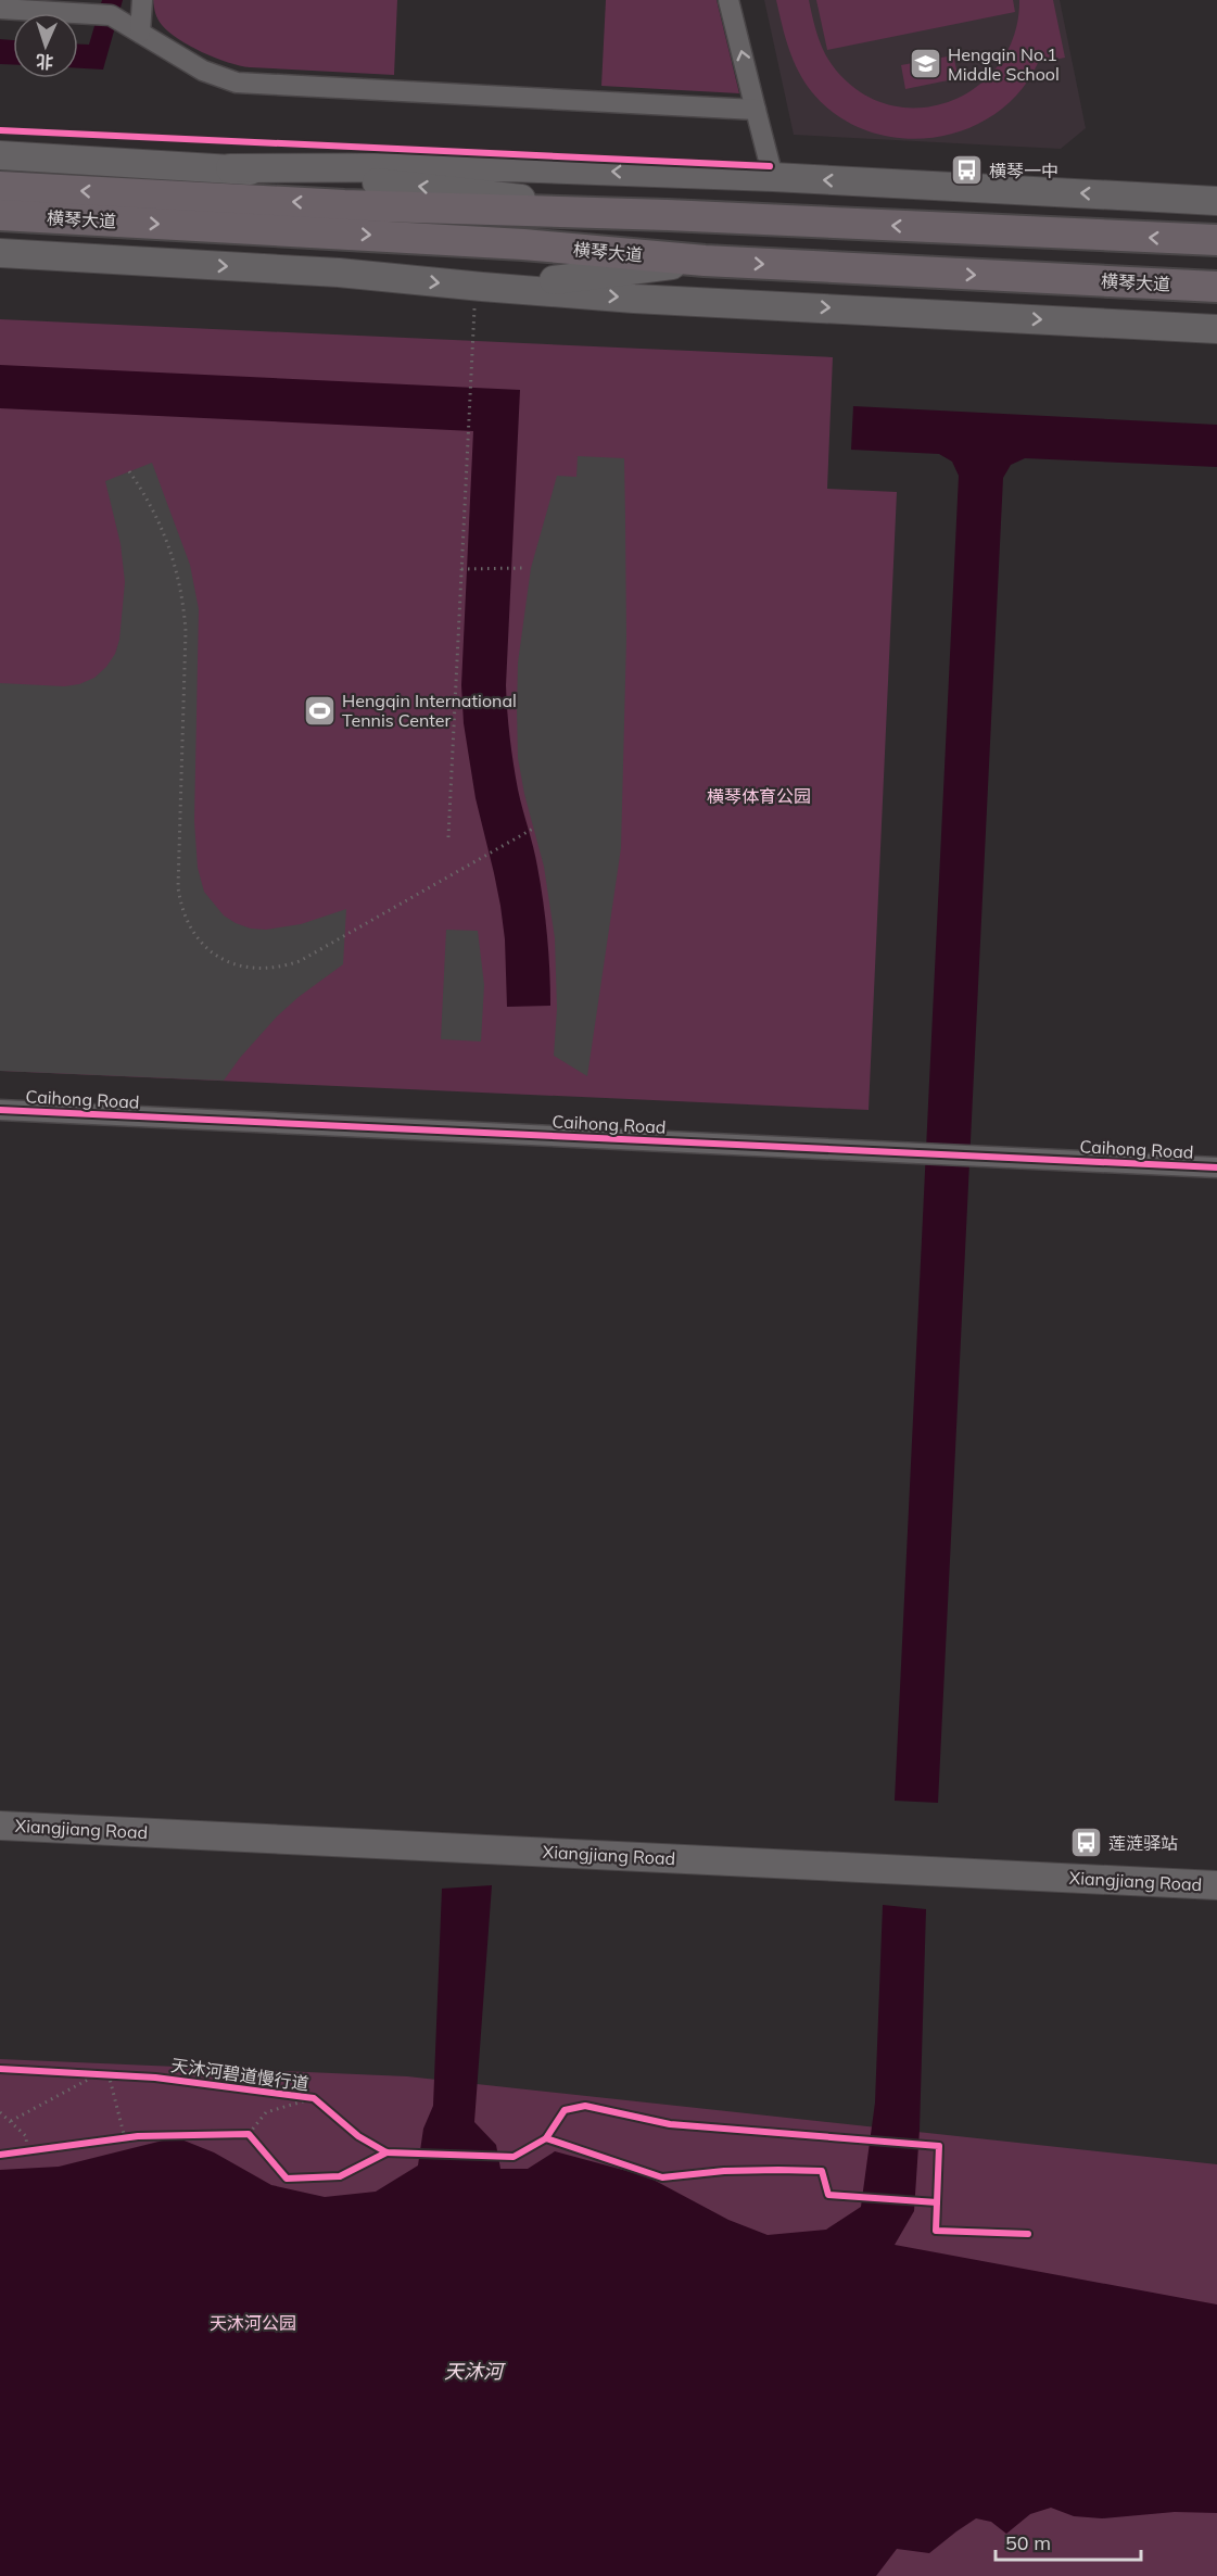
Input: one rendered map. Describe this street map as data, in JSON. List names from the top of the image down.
{
  "streets": {
    "main road": ["横琴大道", "Xiangjiang Road"],
    "street": ["Caihong Road"],
    "cycle path": ["天沐河碧道慢行道"]
  },
  "water": ["天沐河"],
  "parks": ["横琴体育公园", "天沐河公园"],
  "places": {
    "school or university": ["Hengqin No.1 Middle School"],
    "bus stop": ["横琴一中", "莲涟驿站"],
    "sports": ["Hengqin International Tennis Center"]
  },
  "scale_bar": "50 m",
  "north": "bottom"
}
